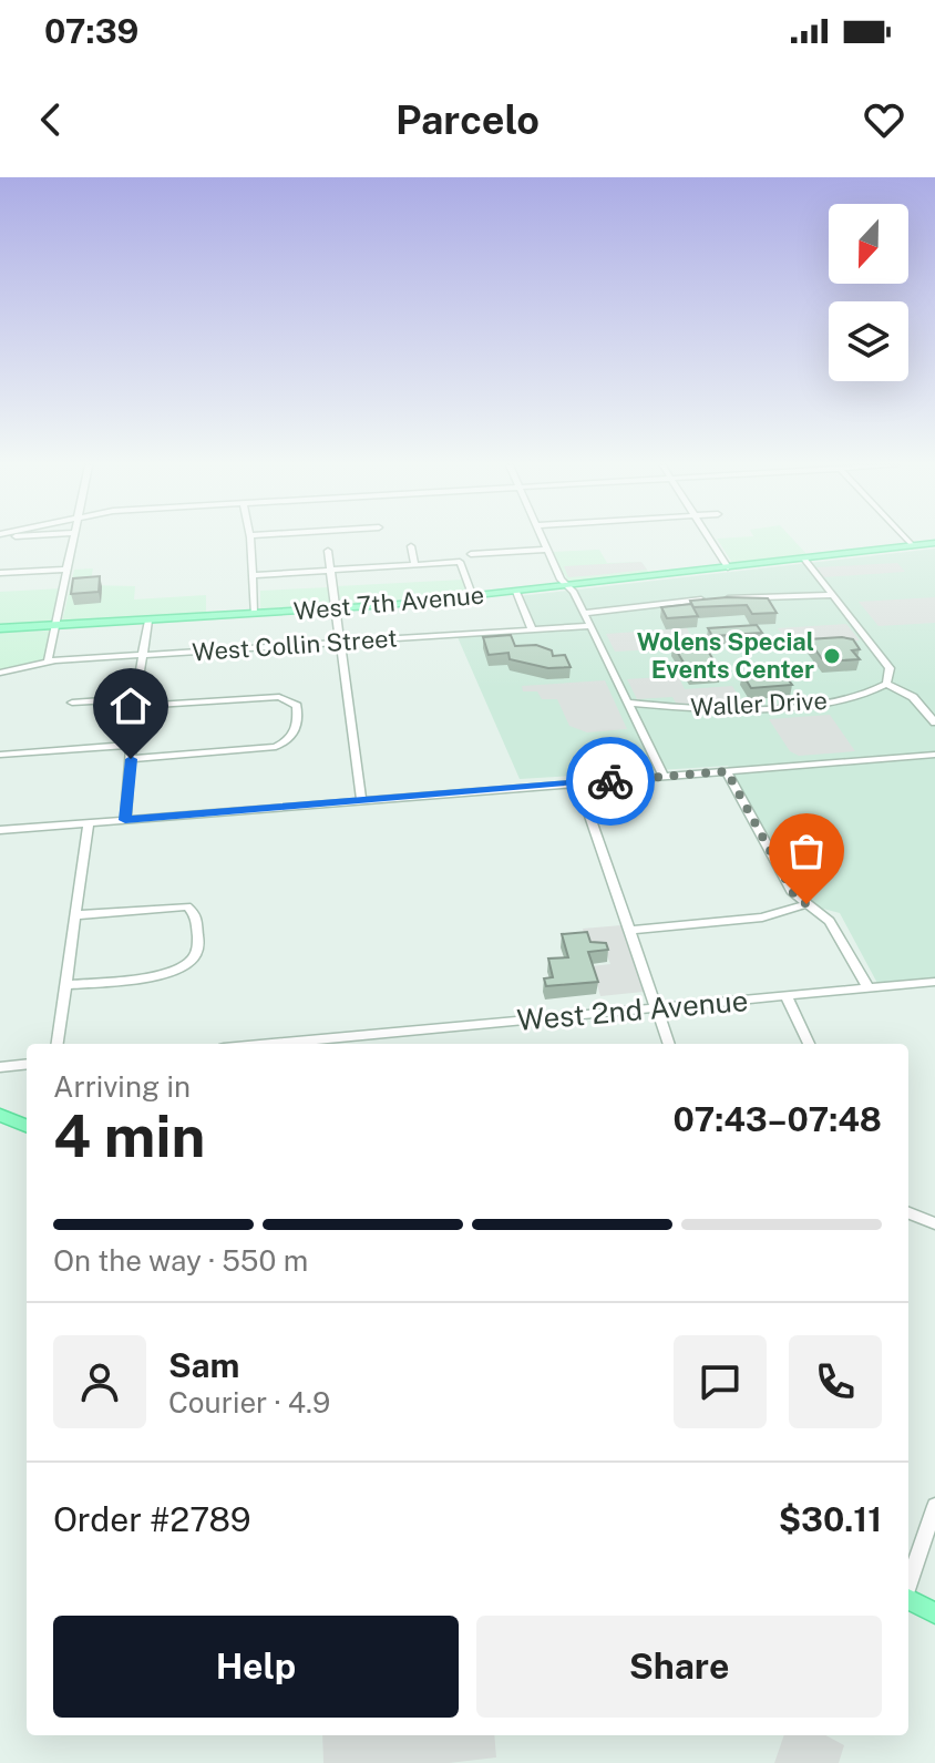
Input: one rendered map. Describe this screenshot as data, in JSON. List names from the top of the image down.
{
  "streets": {
    "main road": ["West 7th Avenue"],
    "street": ["West Collin Street", "Waller Drive", "West 2nd Avenue"]
  },
  "places": ["Wolens Special Events Center"],
  "north": "bottom",
  "page": {
    "status": "07:39",
    "header": "Parcelo",
    "heading": ["4 min", "Arriving in", "07:43–07:48"],
    "panel": [
      "Sam",
      "Courier · 4.9",
      "Order #2789",
      "$30.11"
    ],
    "bar": "On the way · 550 m",
    "buttons": ["Help", "Share"]
  }
}
